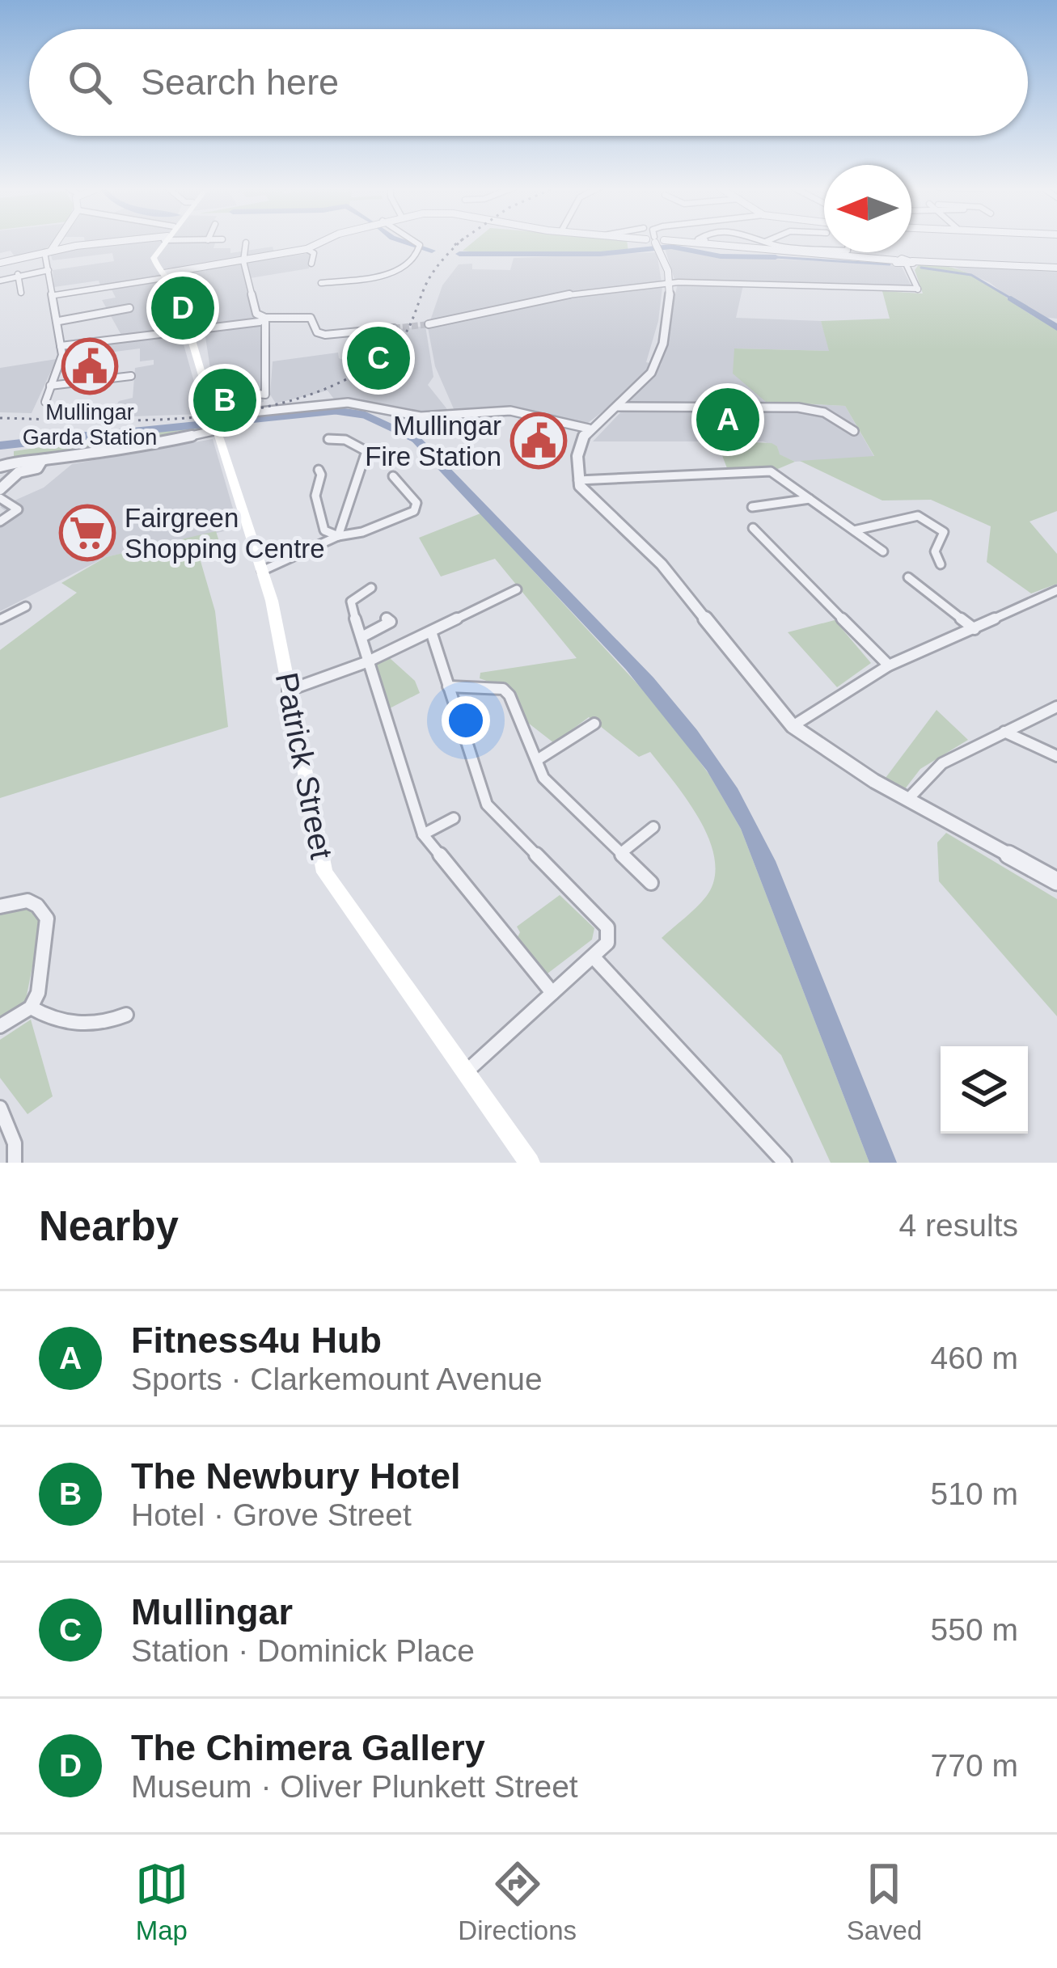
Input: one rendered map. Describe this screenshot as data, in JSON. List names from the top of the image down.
{
  "streets": {
    "main road": ["Patrick Street"]
  },
  "places": {
    "public building": ["Mullingar Garda Station", "Mullingar Fire Station"],
    "supermarket": ["Fairgreen Shopping Centre"]
  },
  "north": "left",
  "page": {
    "search": "Search here",
    "pins": [
      "D",
      "C",
      "B",
      "A"
    ],
    "heading": ["Nearby", "4 results"],
    "list": [
      {
        "mark": "A",
        "name": "Fitness4u Hub",
        "note": "Sports · Clarkemount Avenue",
        "value": "460 m"
      },
      {
        "mark": "B",
        "name": "The Newbury Hotel",
        "note": "Hotel · Grove Street",
        "value": "510 m"
      },
      {
        "mark": "C",
        "name": "Mullingar",
        "note": "Station · Dominick Place",
        "value": "550 m"
      },
      {
        "mark": "D",
        "name": "The Chimera Gallery",
        "note": "Museum · Oliver Plunkett Street",
        "value": "770 m"
      }
    ],
    "nav": ["Map", "Directions", "Saved"]
  }
}
